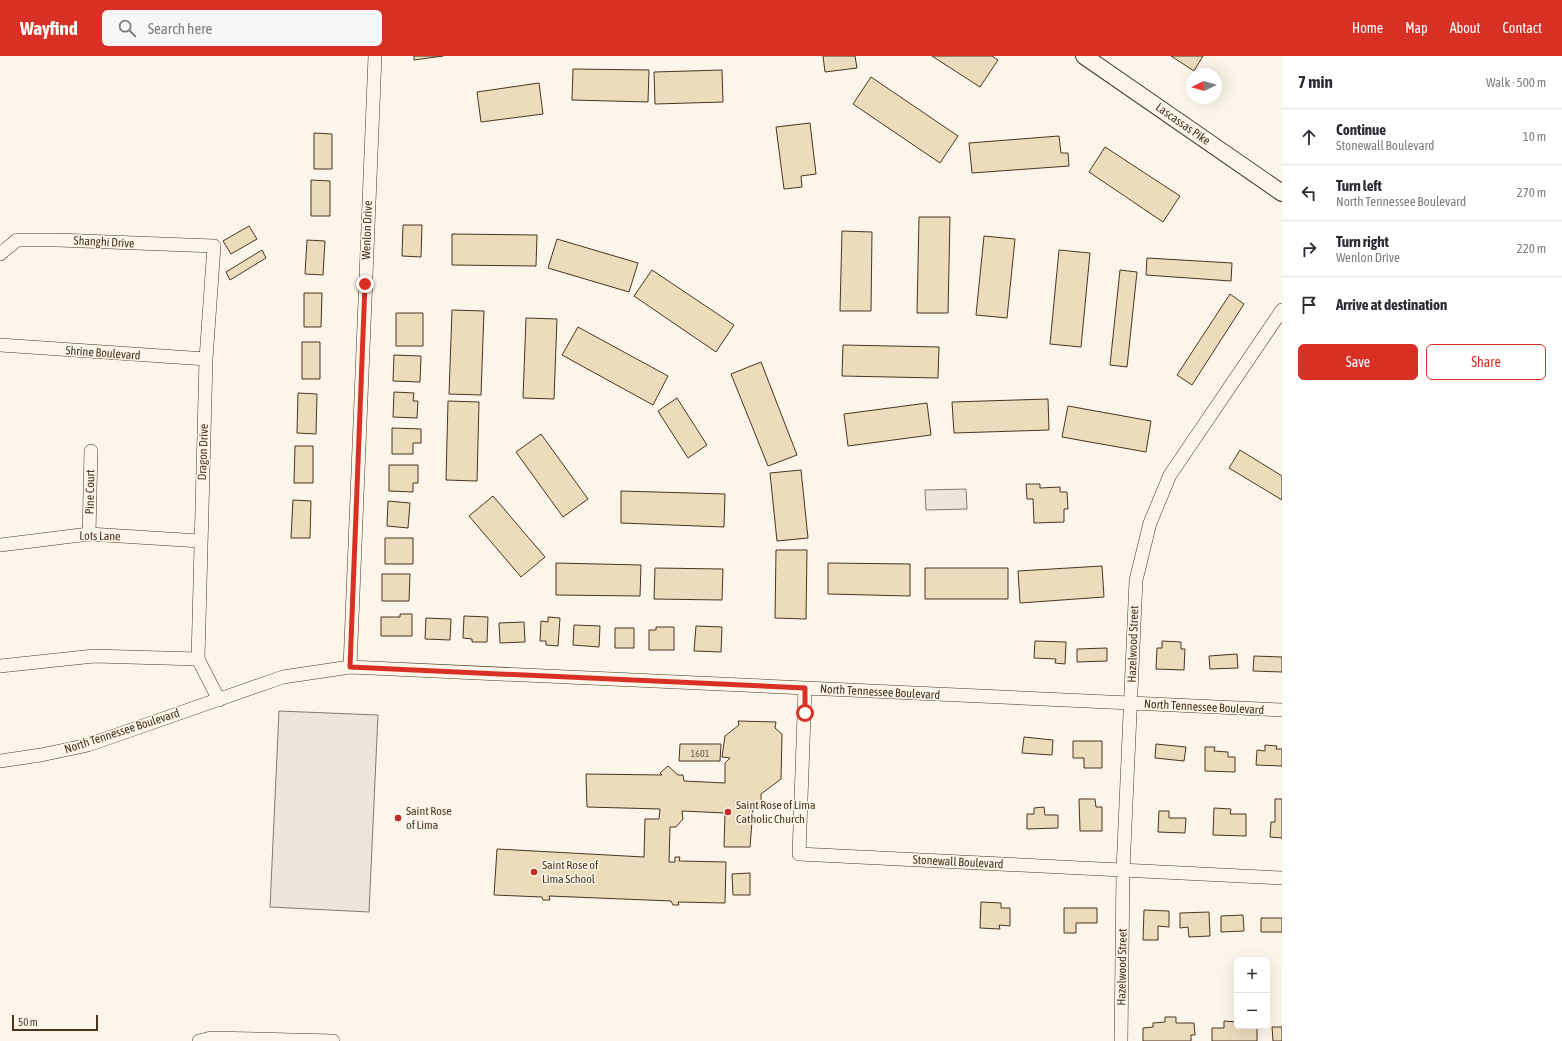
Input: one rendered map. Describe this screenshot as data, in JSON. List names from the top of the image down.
{
  "streets": {
    "main road": ["Lascassas Pike"],
    "street": [
      "Wenlon Drive",
      "Shanghi Drive",
      "Shrine Boulevard",
      "Dragon Drive",
      "Pine Court",
      "Lots Lane",
      "Hazelwood Street",
      "North Tennessee Boulevard",
      "Stonewall Boulevard"
    ]
  },
  "crossings": [
    ["Wenlon Drive", "North Tennessee Boulevard"],
    ["Shanghi Drive", "Dragon Drive"],
    ["Shrine Boulevard", "Dragon Drive"],
    ["Dragon Drive", "Lots Lane"],
    ["Pine Court", "Lots Lane"],
    ["Hazelwood Street", "North Tennessee Boulevard"],
    ["Hazelwood Street", "Stonewall Boulevard"],
    ["North Tennessee Boulevard", "Stonewall Boulevard"]
  ],
  "places": ["Saint Rose of Lima Catholic Church", "Saint Rose of Lima", "Saint Rose of Lima School"],
  "house_numbers": ["1601"],
  "scale_bar": "50 m",
  "north": "left",
  "page": {
    "header": "Wayfind",
    "search": "Search here",
    "nav": [
      "Home",
      "Map",
      "About",
      "Contact"
    ],
    "heading": ["7 min", "Walk · 500 m"],
    "list": [
      ["Continue", "Stonewall Boulevard", "10 m"],
      ["Turn left", "North Tennessee Boulevard", "270 m"],
      ["Turn right", "Wenlon Drive", "220 m"],
      "Arrive at destination"
    ],
    "buttons": ["Save", "Share"],
    "map_buttons": ["+", "−"],
    "scale": "50 m"
  }
}
